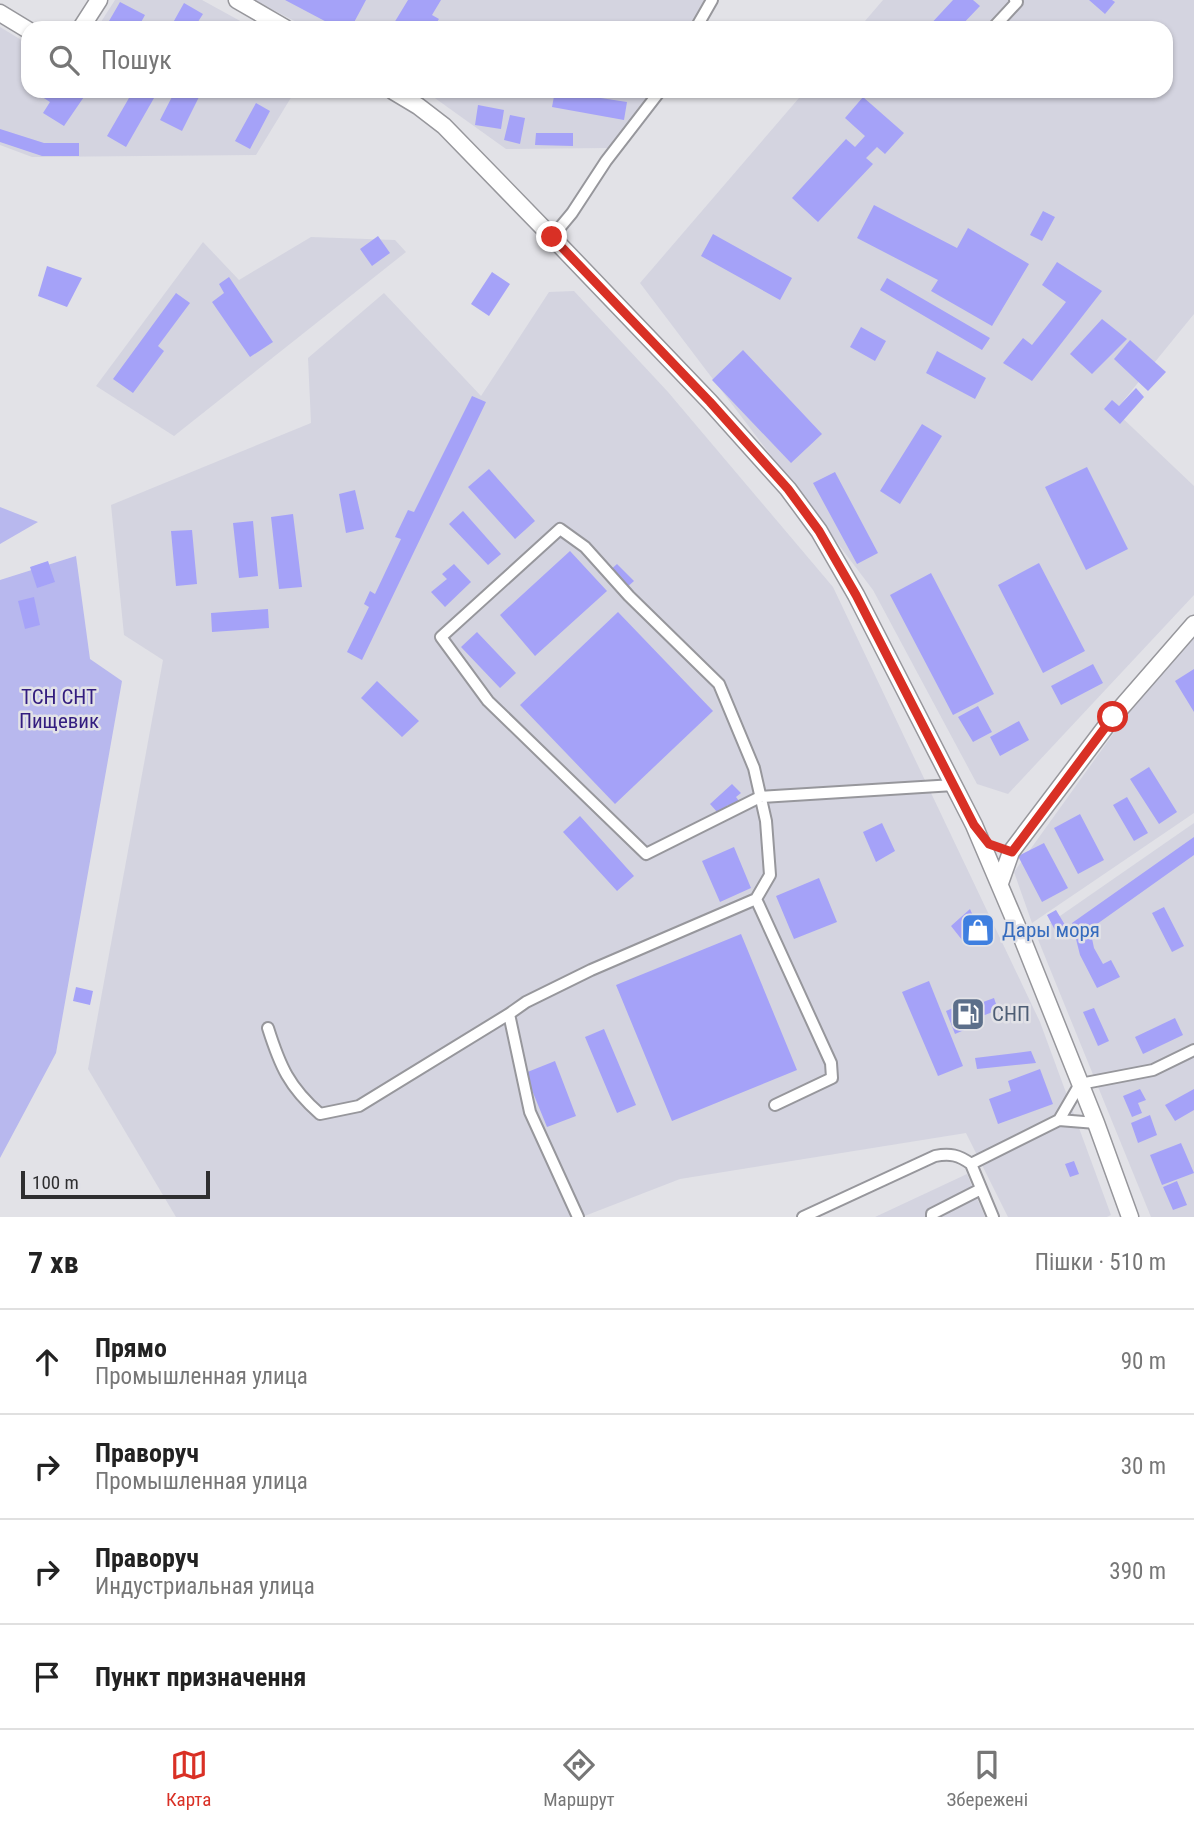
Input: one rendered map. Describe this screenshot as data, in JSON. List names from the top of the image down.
{
  "parks": ["ТСН СНТ Пищевик"],
  "places": {
    "shop": ["Дары моря"],
    "fuel station": ["СНП"]
  },
  "scale_bar": "100 m",
  "page": {
    "search": "Пошук",
    "scale": "100 m",
    "heading": ["7 хв", "Пішки · 510 m"],
    "list": [
      ["Прямо", "Промышленная улица", "90 m"],
      ["Праворуч", "Промышленная улица", "30 m"],
      ["Праворуч", "Индустриальная улица", "390 m"],
      "Пункт призначення"
    ],
    "nav": ["Карта", "Маршрут", "Збережені"]
  }
}
